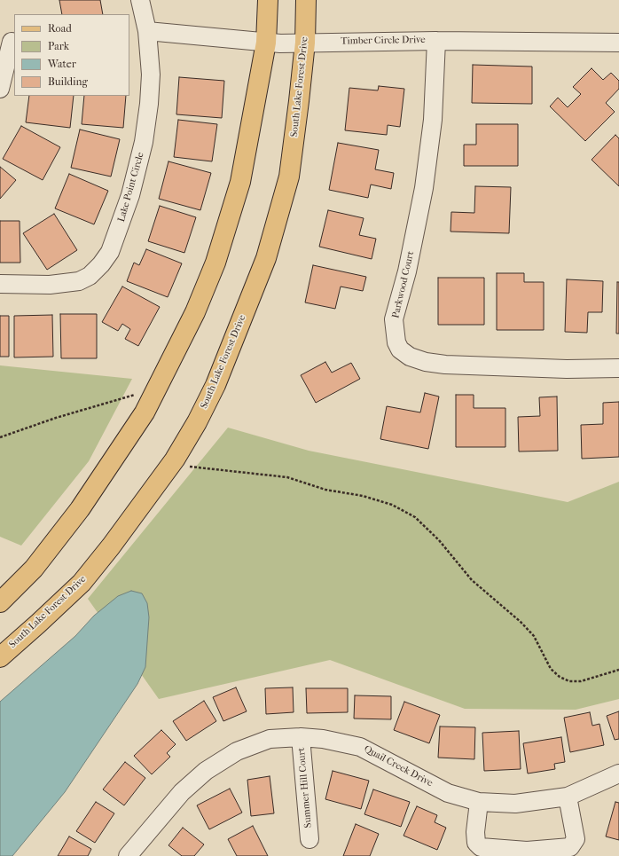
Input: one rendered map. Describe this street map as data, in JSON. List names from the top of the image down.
{
  "streets": {
    "main road": ["South Lake Forest Drive"],
    "street": [
      "Timber Circle Drive",
      "Lake Point Circle",
      "Parkwood Court",
      "Quail Creek Drive",
      "Summer Hill Court"
    ]
  },
  "crossings": [
    ["Timber Circle Drive", "South Lake Forest Drive"],
    ["Timber Circle Drive", "Lake Point Circle"],
    ["Timber Circle Drive", "Parkwood Court"],
    ["Quail Creek Drive", "Summer Hill Court"]
  ],
  "legend": [
    "Road",
    "Park",
    "Water",
    "Building"
  ]
}
